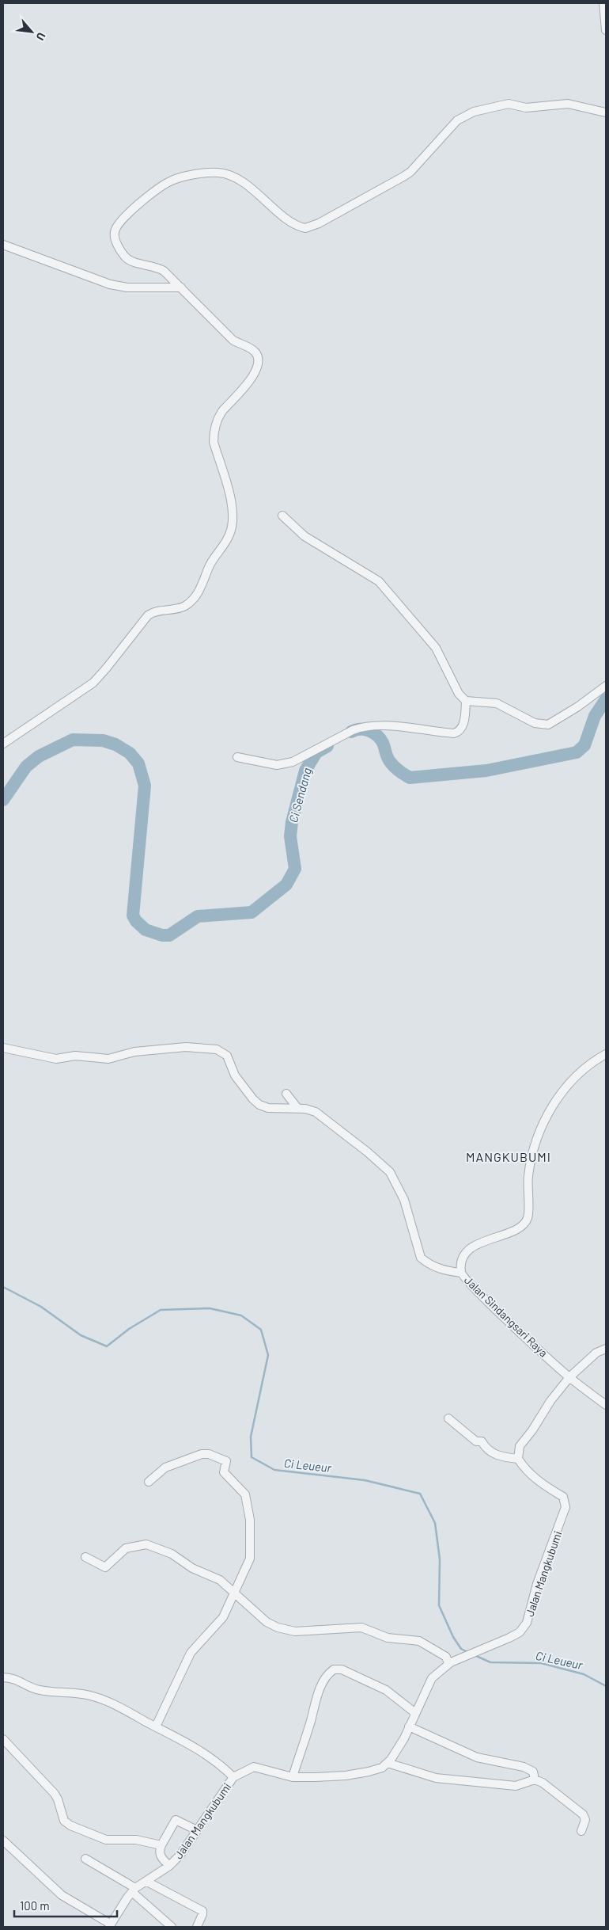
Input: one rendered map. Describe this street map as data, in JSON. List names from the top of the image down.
{
  "streets": {
    "street": ["Jalan Sindangsari Raya", "Jalan Mangkubumi"]
  },
  "districts": ["MANGKUBUMI"],
  "water": ["Ci Sendang", "Ci Leueur"],
  "scale_bar": "100 m",
  "north": "bottom right"
}
